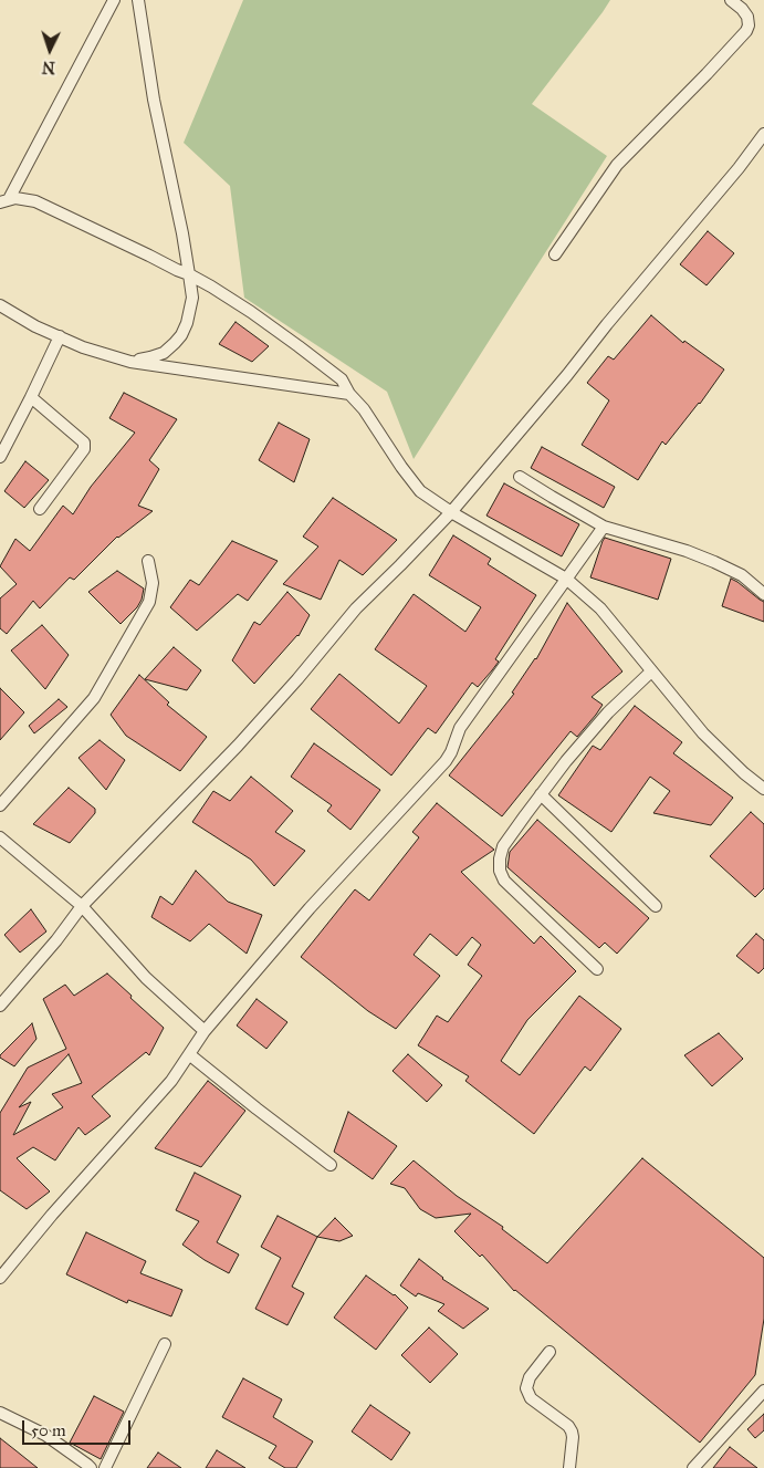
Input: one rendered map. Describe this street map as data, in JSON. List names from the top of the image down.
{
  "scale_bar": "50 m",
  "north": "bottom"
}
